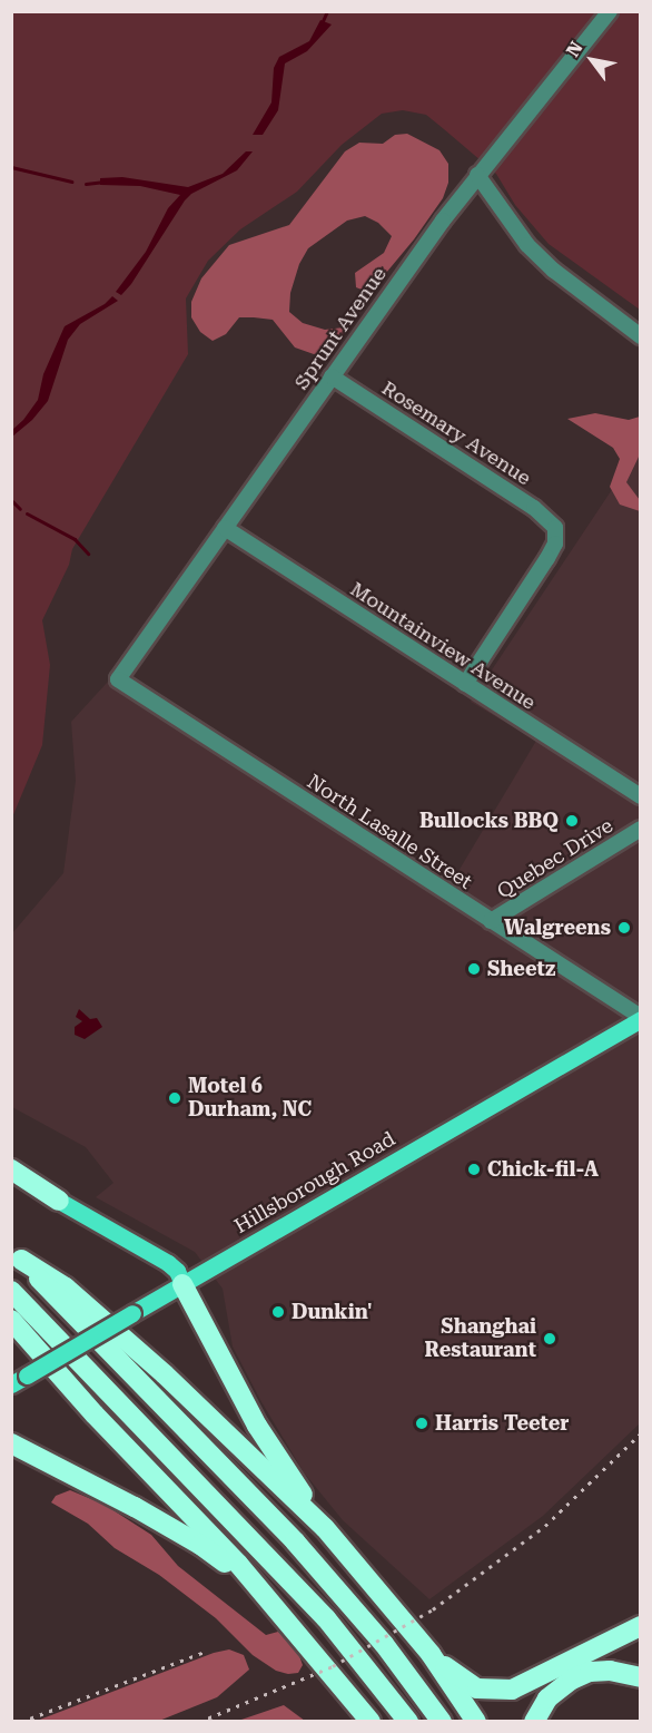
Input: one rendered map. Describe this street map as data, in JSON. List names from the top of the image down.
{
  "streets": {
    "main road": ["Hillsborough Road"],
    "street": [
      "Sprunt Avenue",
      "Rosemary Avenue",
      "Mountainview Avenue",
      "North Lasalle Street",
      "Quebec Drive"
    ]
  },
  "crossings": [
    ["Sprunt Avenue", "Rosemary Avenue"],
    ["Sprunt Avenue", "Mountainview Avenue"],
    ["Sprunt Avenue", "North Lasalle Street"],
    ["Rosemary Avenue", "Mountainview Avenue"],
    ["North Lasalle Street", "Quebec Drive"],
    ["North Lasalle Street", "Hillsborough Road"]
  ],
  "places": [
    "Bullocks BBQ",
    "Walgreens",
    "Sheetz",
    "Motel 6 Durham, NC",
    "Chick-fil-A",
    "Dunkin'",
    "Shanghai Restaurant",
    "Harris Teeter"
  ],
  "north": "top left"
}
